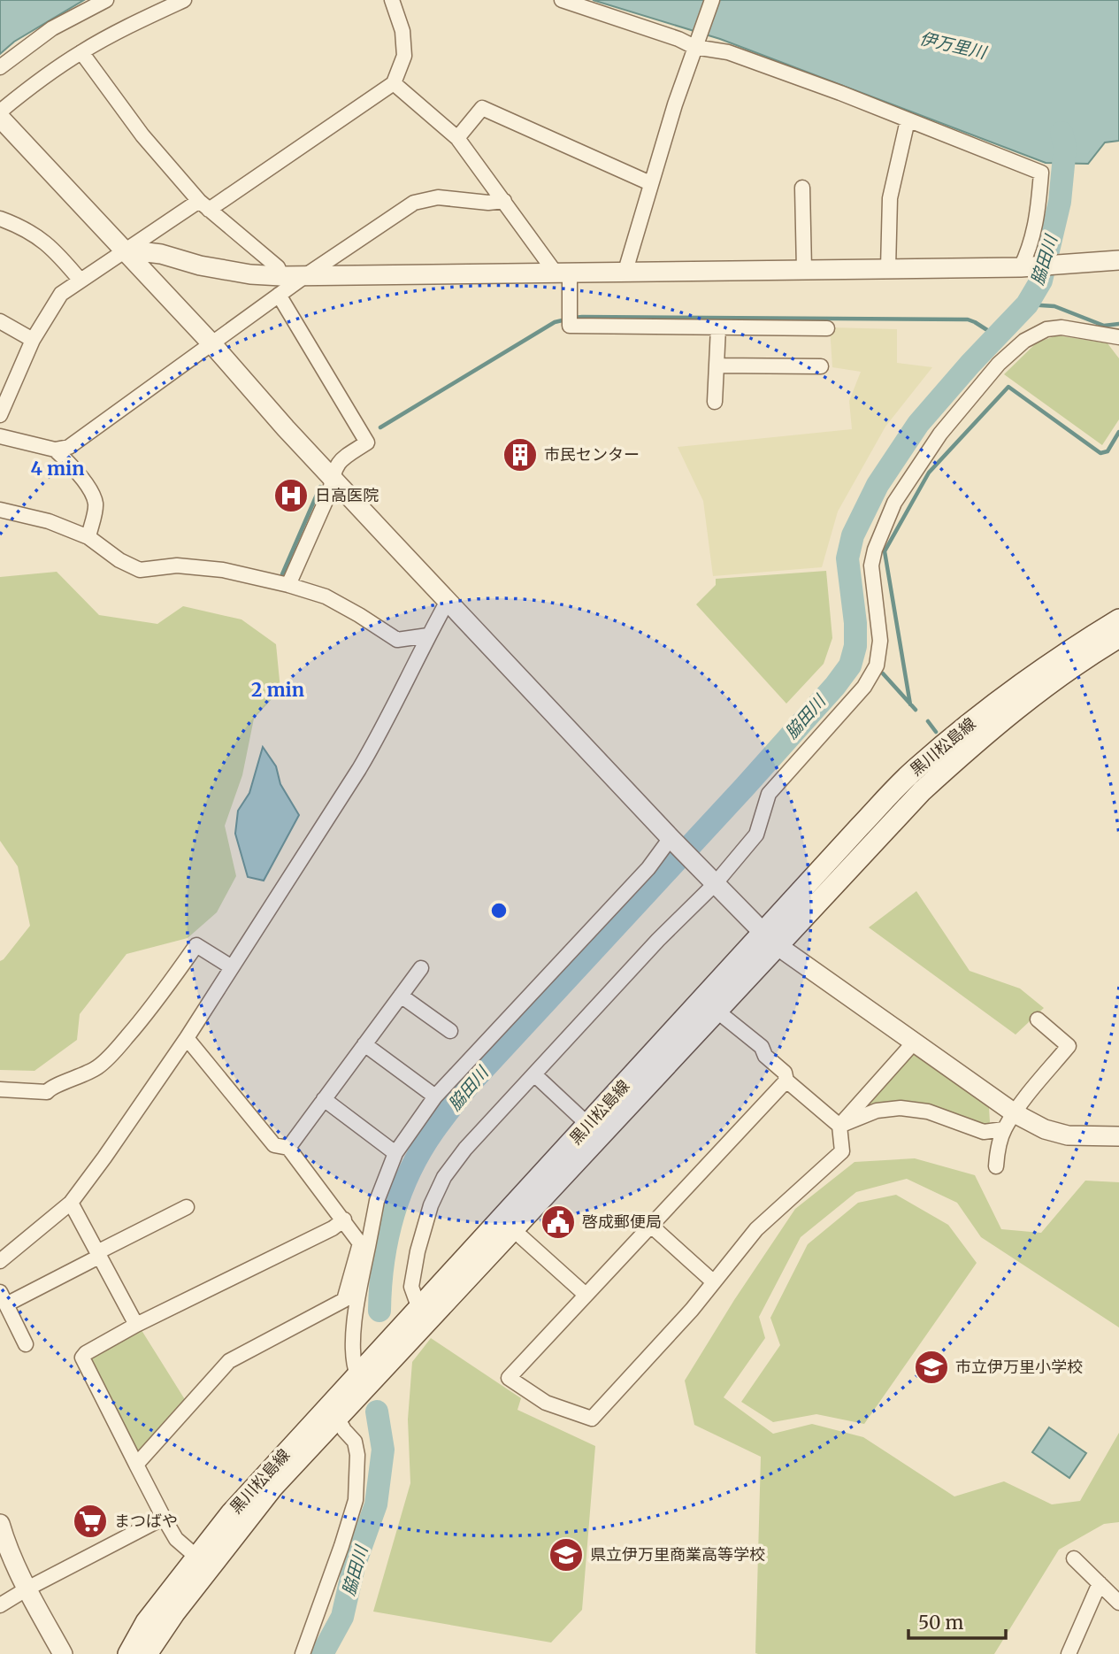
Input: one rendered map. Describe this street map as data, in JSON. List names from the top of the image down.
{
  "streets": {
    "main road": ["黒川松島線"]
  },
  "water": ["伊万里川", "脇田川"],
  "places": {
    "building": ["市民センター"],
    "hospital": ["日高医院"],
    "public building": ["啓成郵便局"],
    "school or university": ["市立伊万里小学校", "県立伊万里商業高等学校"],
    "supermarket": ["まつばや"]
  },
  "scale_bar": "50 m",
  "rings": ["4 min", "2 min"]
}
